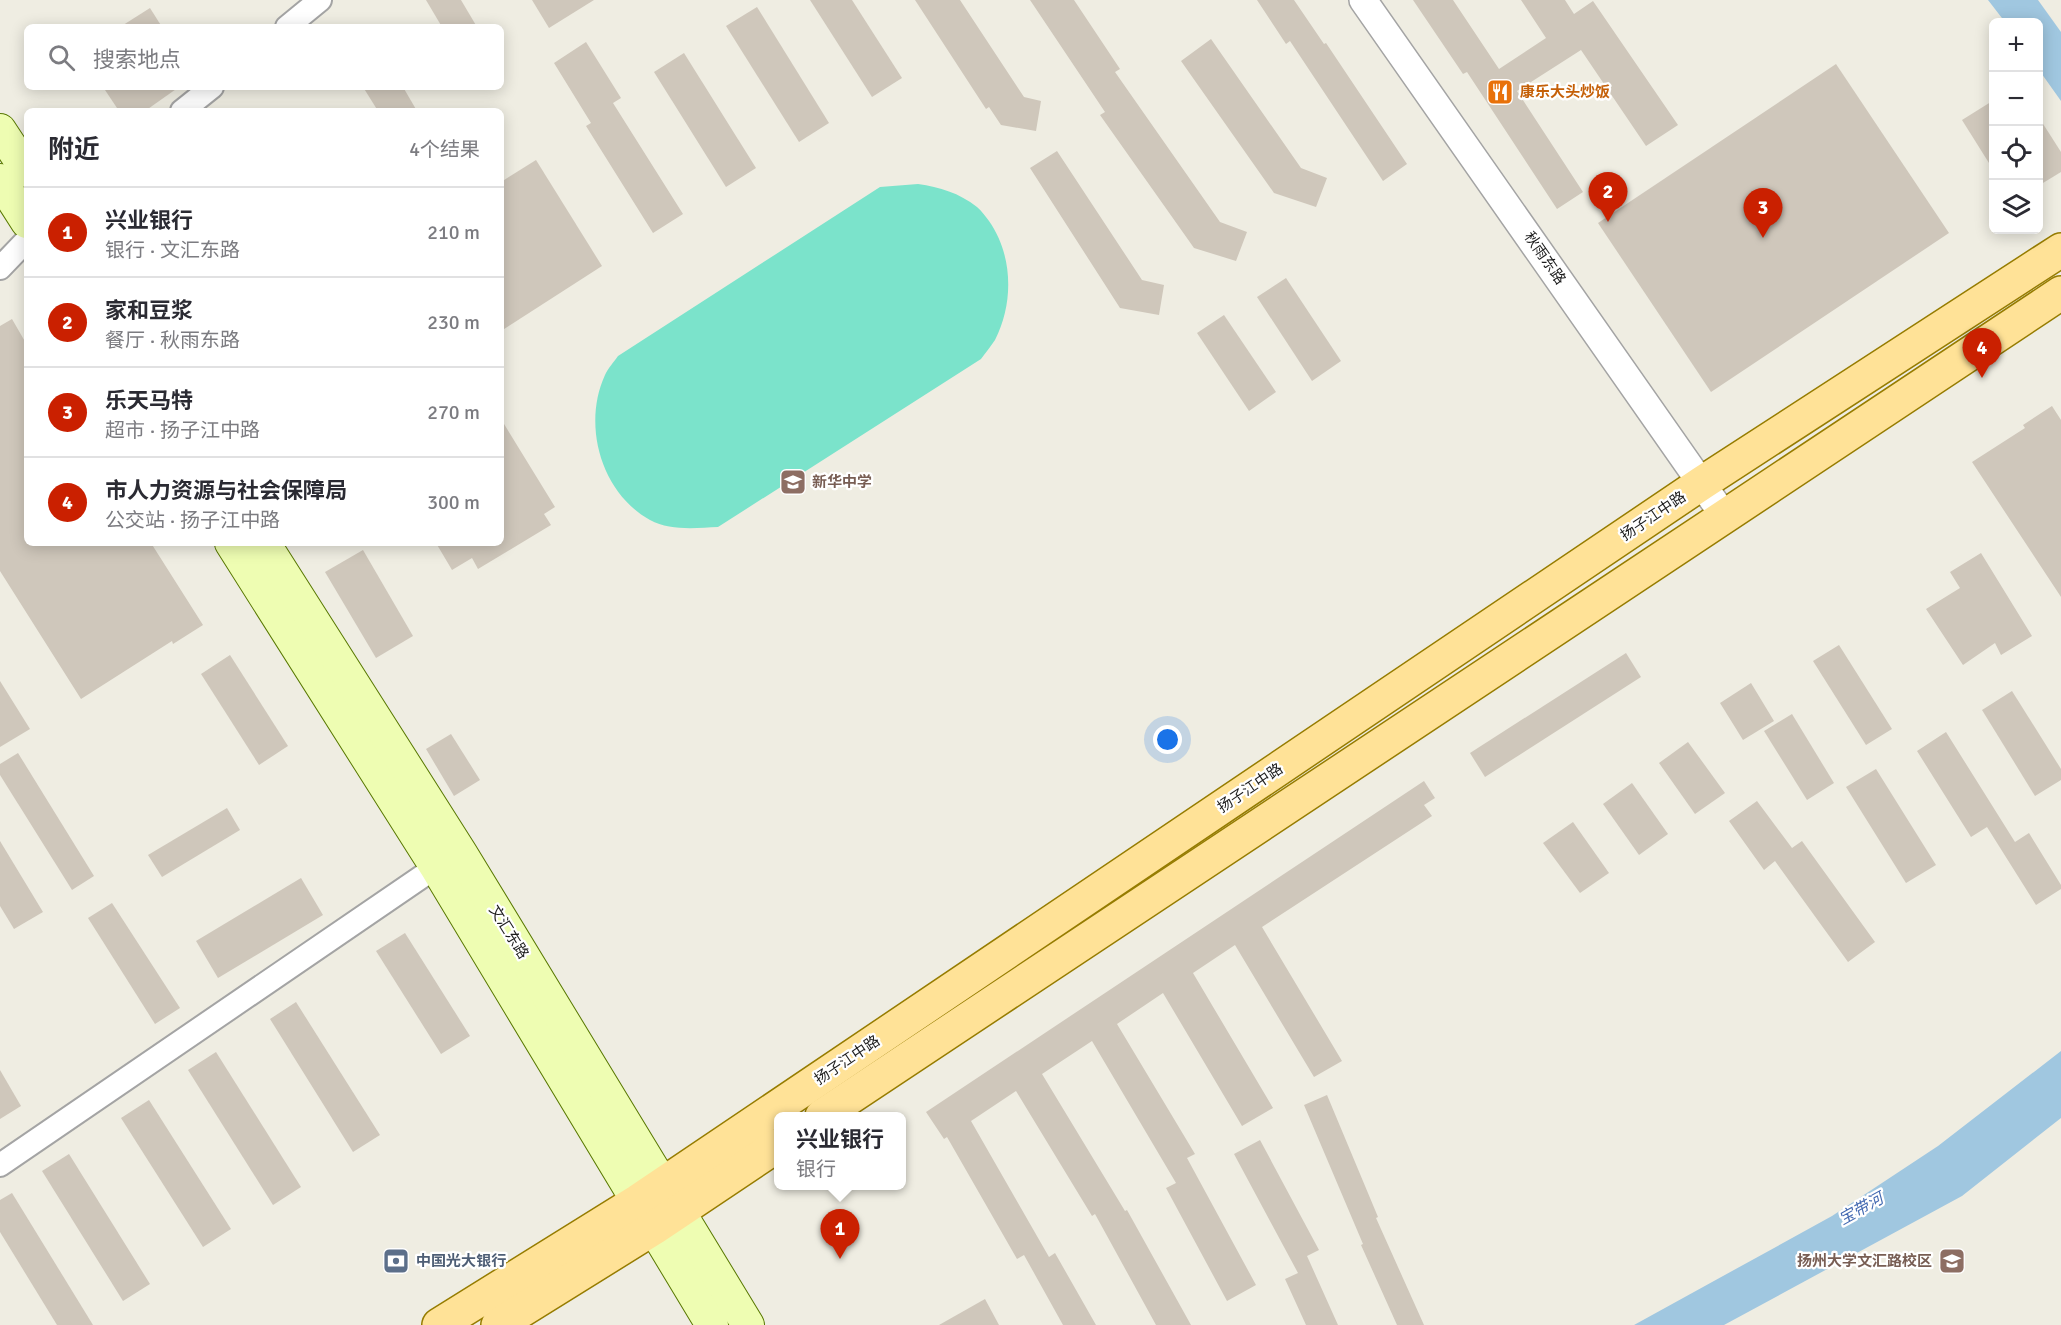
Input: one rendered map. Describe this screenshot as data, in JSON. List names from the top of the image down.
{
  "streets": {
    "main road": ["扬子江中路", "文汇东路"],
    "street": ["秋雨东路"]
  },
  "crossings": [
    ["秋雨东路", "扬子江中路"],
    ["扬子江中路", "文汇东路"]
  ],
  "water": ["宝带河"],
  "places": {
    "restaurant": ["康乐大头炒饭"],
    "school or university": ["新华中学", "扬州大学文汇路校区"],
    "bank": ["中国光大银行"]
  },
  "page": {
    "map_buttons": ["+", "−"],
    "search": "搜索地点",
    "heading": ["附近", "4个结果"],
    "pins": [
      "2",
      "3",
      "4",
      "1"
    ],
    "list": [
      {
        "mark": "1",
        "name": "兴业银行",
        "note": "银行 · 文汇东路",
        "value": "210 m"
      },
      {
        "mark": "2",
        "name": "家和豆浆",
        "note": "餐厅 · 秋雨东路",
        "value": "230 m"
      },
      {
        "mark": "3",
        "name": "乐天马特",
        "note": "超市 · 扬子江中路",
        "value": "270 m"
      },
      {
        "mark": "4",
        "name": "市人力资源与社会保障局",
        "note": "公交站 · 扬子江中路",
        "value": "300 m"
      }
    ],
    "popup": ["兴业银行", "银行"]
  }
}
